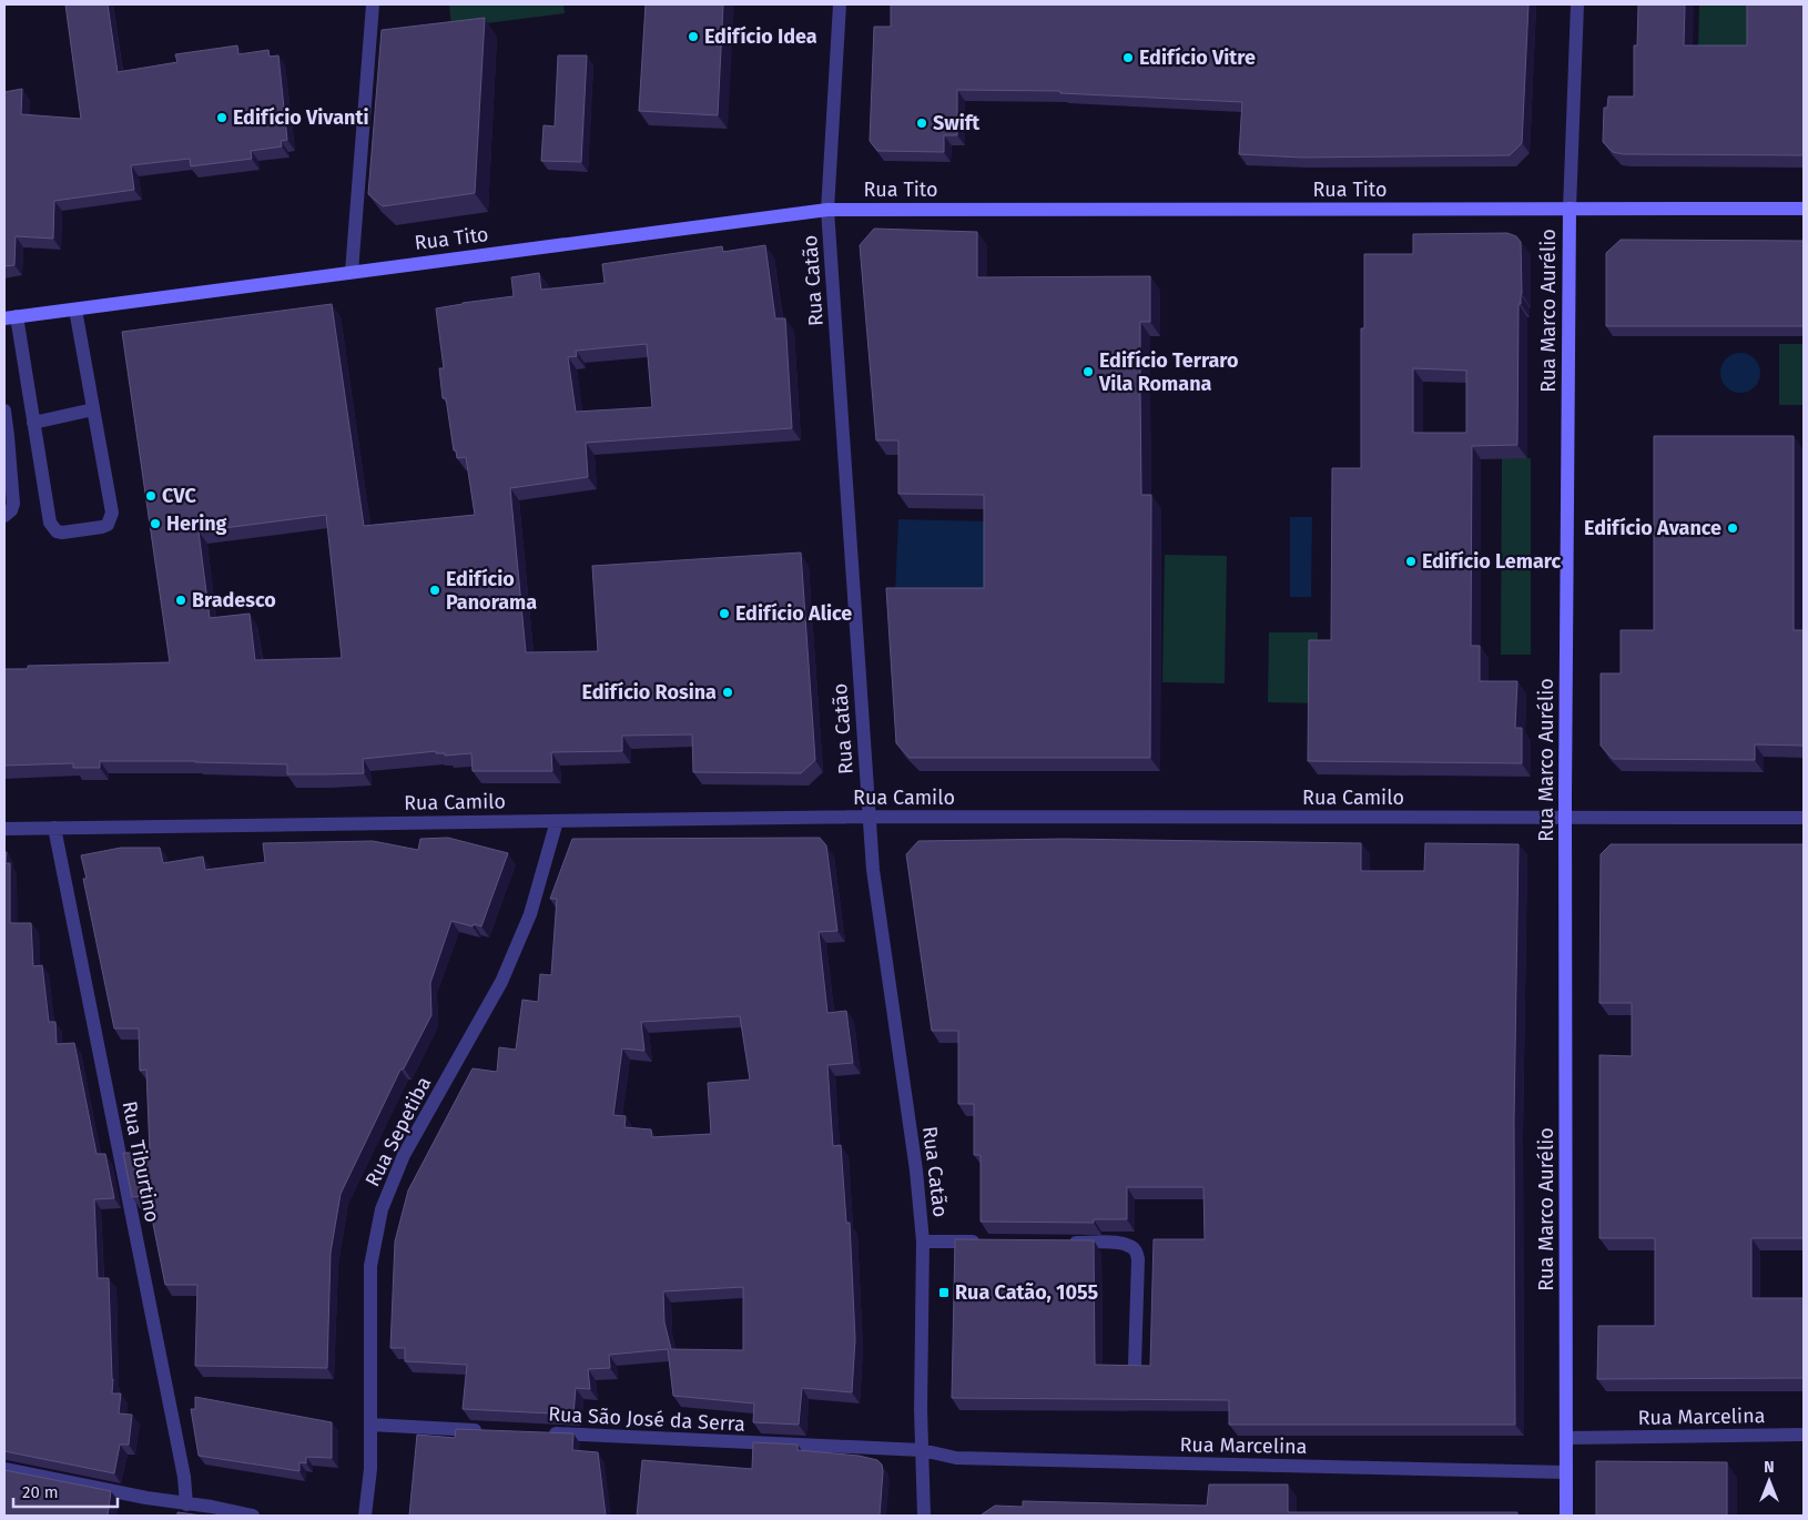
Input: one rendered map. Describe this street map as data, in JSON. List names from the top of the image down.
{
  "streets": {
    "main road": ["Rua Tito", "Rua Marco Aurélio"],
    "street": [
      "Rua Catão",
      "Rua Camilo",
      "Rua Sepetiba",
      "Rua Tiburtino",
      "Rua Marcelina",
      "Rua São José da Serra"
    ]
  },
  "crossings": [
    ["Rua Tito", "Rua Catão"],
    ["Rua Tito", "Rua Marco Aurélio"],
    ["Rua Catão", "Rua Camilo"],
    ["Rua Catão", "Rua Marcelina"],
    ["Rua Catão", "Rua São José da Serra"],
    ["Rua Marco Aurélio", "Rua Camilo"],
    ["Rua Marco Aurélio", "Rua Marcelina"],
    ["Rua Camilo", "Rua Sepetiba"],
    ["Rua Camilo", "Rua Tiburtino"],
    ["Rua Marcelina", "Rua São José da Serra"]
  ],
  "places": {
    "other": [
      "Edifício Idea",
      "Edifício Vitre",
      "Edifício Vivanti",
      "Swift",
      "Edifício Terraro Vila Romana",
      "CVC",
      "Hering",
      "Edifício Avance",
      "Edifício Lemarc",
      "Edifício Panorama",
      "Bradesco",
      "Edifício Alice",
      "Edifício Rosina"
    ],
    "transit": ["Rua Catão, 1055"]
  },
  "scale_bar": "20 m",
  "north": "top"
}
